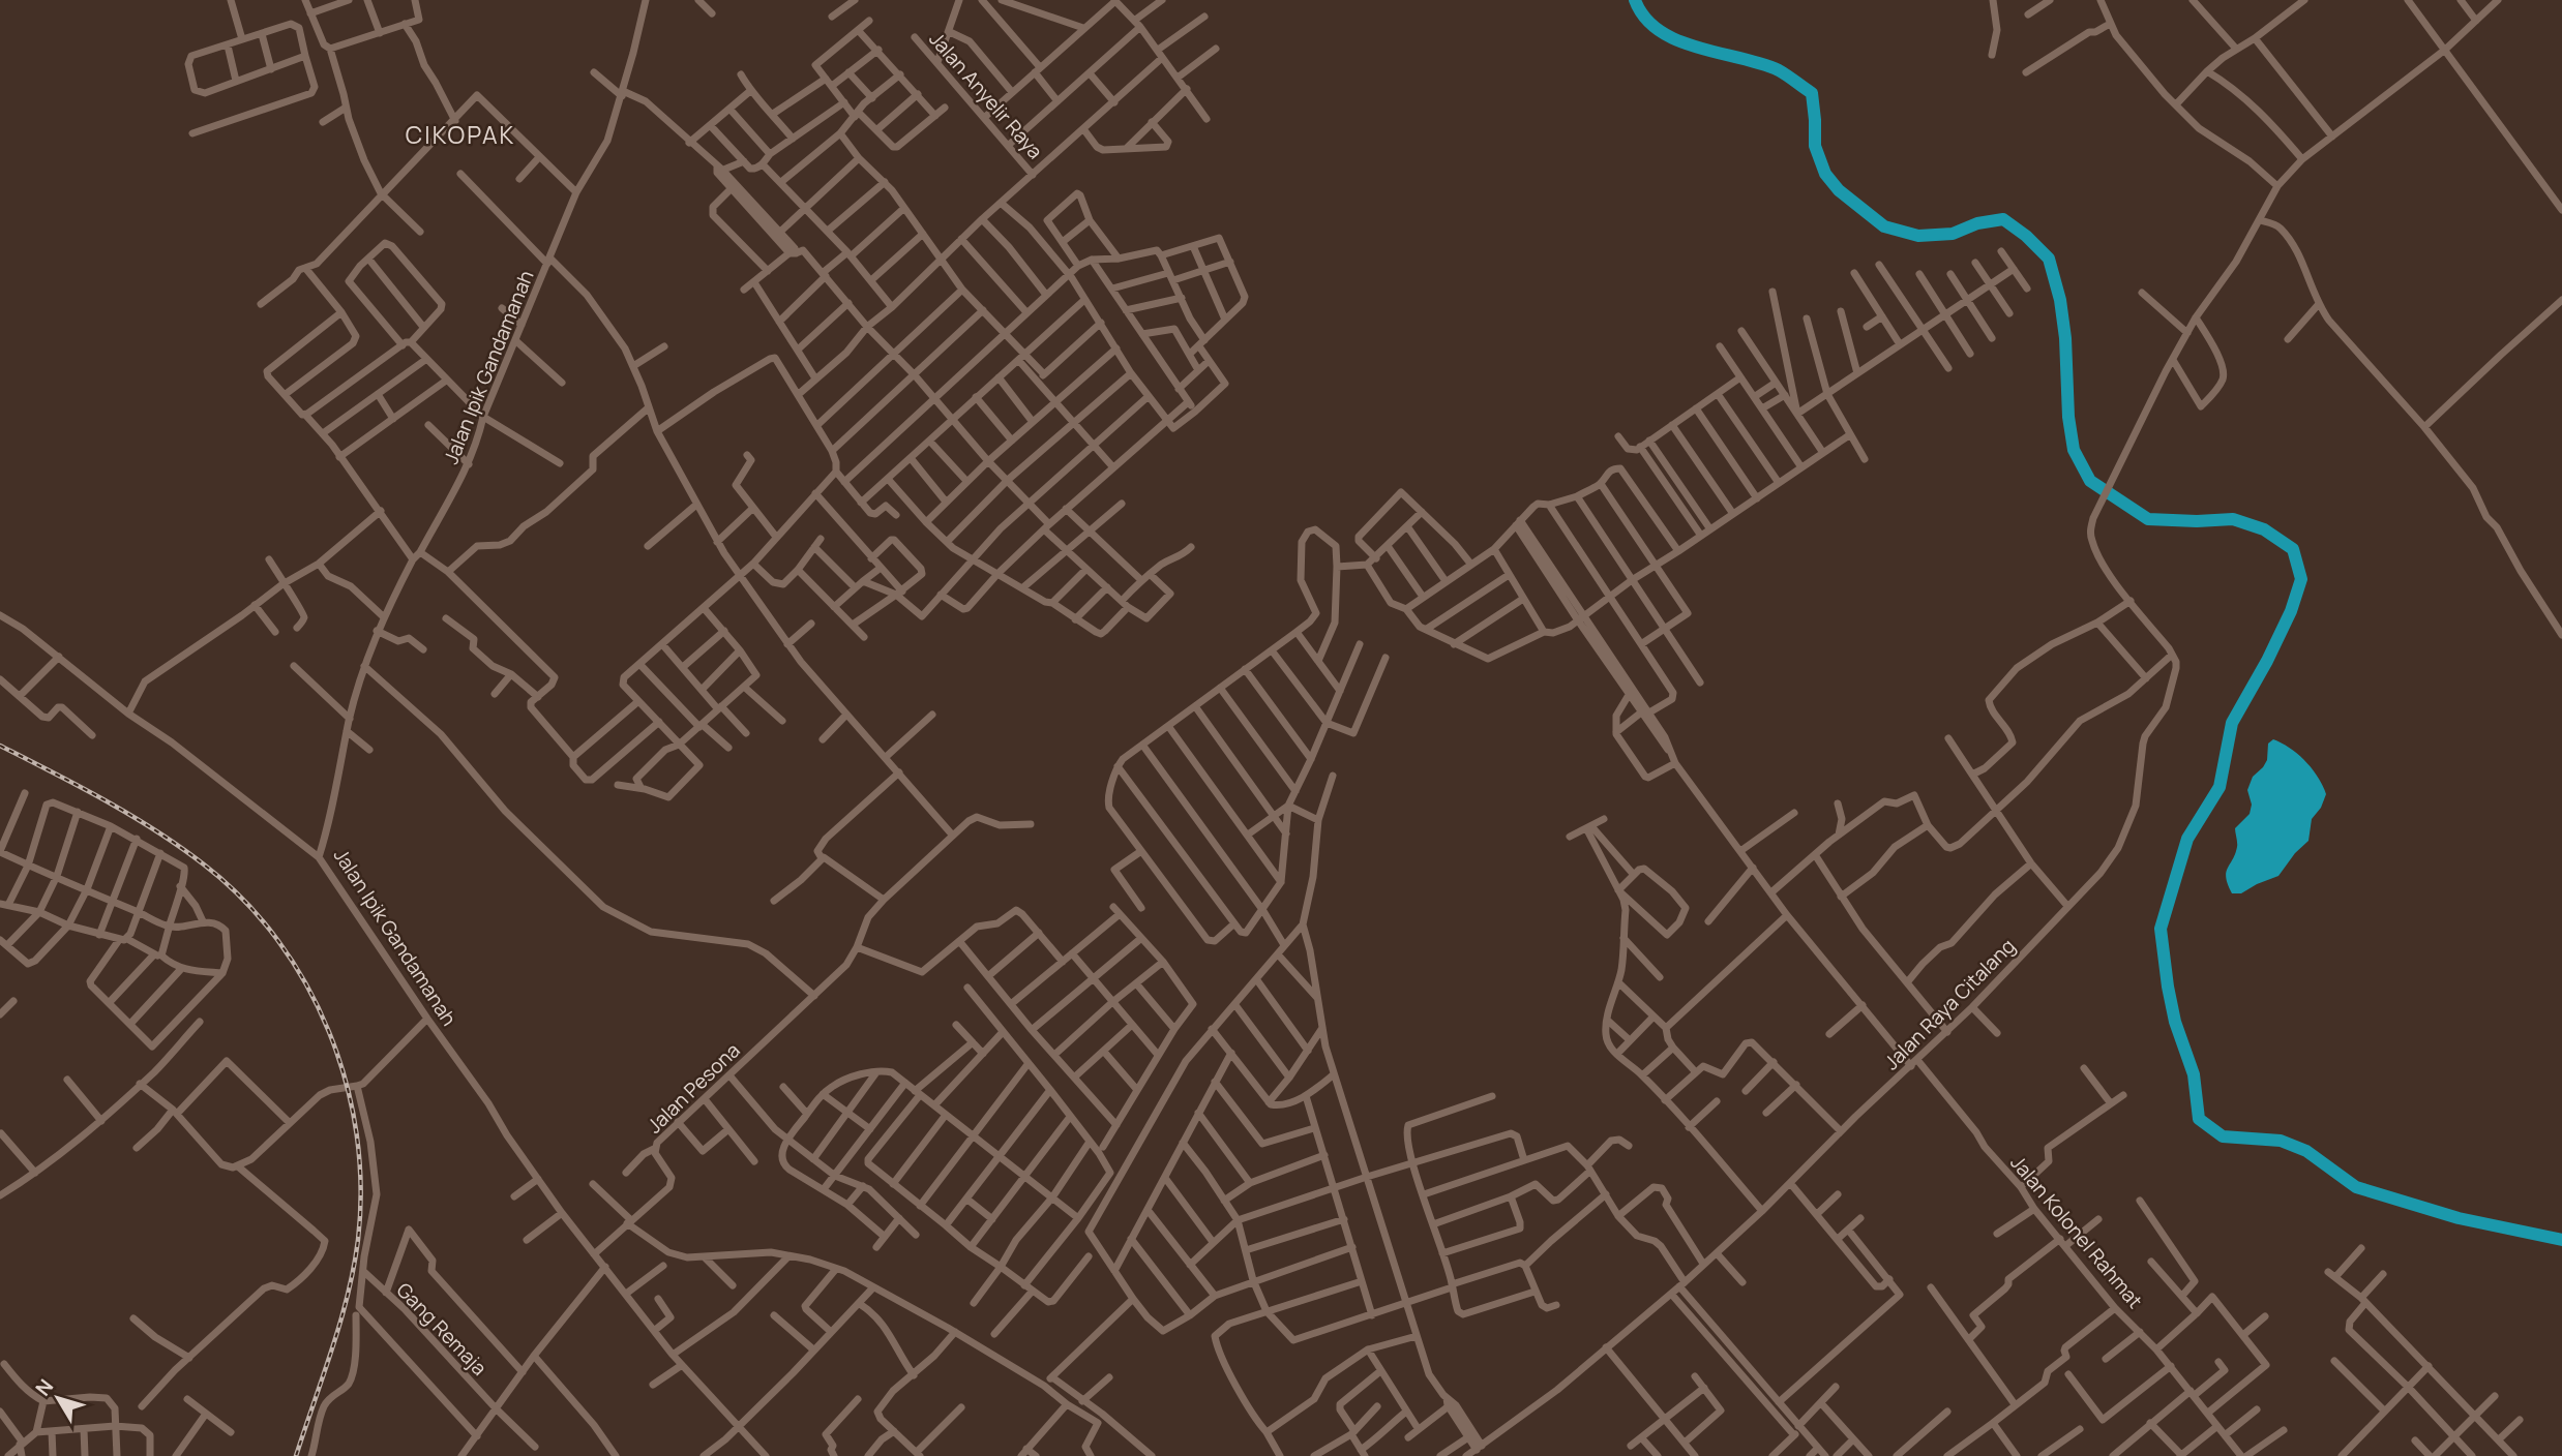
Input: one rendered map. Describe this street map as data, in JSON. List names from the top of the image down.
{
  "streets": {
    "street": [
      "Jalan Anyelir Raya",
      "Jalan Ipik Gandamanah",
      "Jalan Raya Citalang",
      "Jalan Pesona",
      "Jalan Kolonel Rahmat",
      "Gang Remaja"
    ]
  },
  "crossings": [
    ["Jalan Ipik Gandamanah", "Jalan Pesona"],
    ["Jalan Raya Citalang", "Jalan Kolonel Rahmat"]
  ],
  "districts": ["CIKOPAK"],
  "north": "top left"
}
